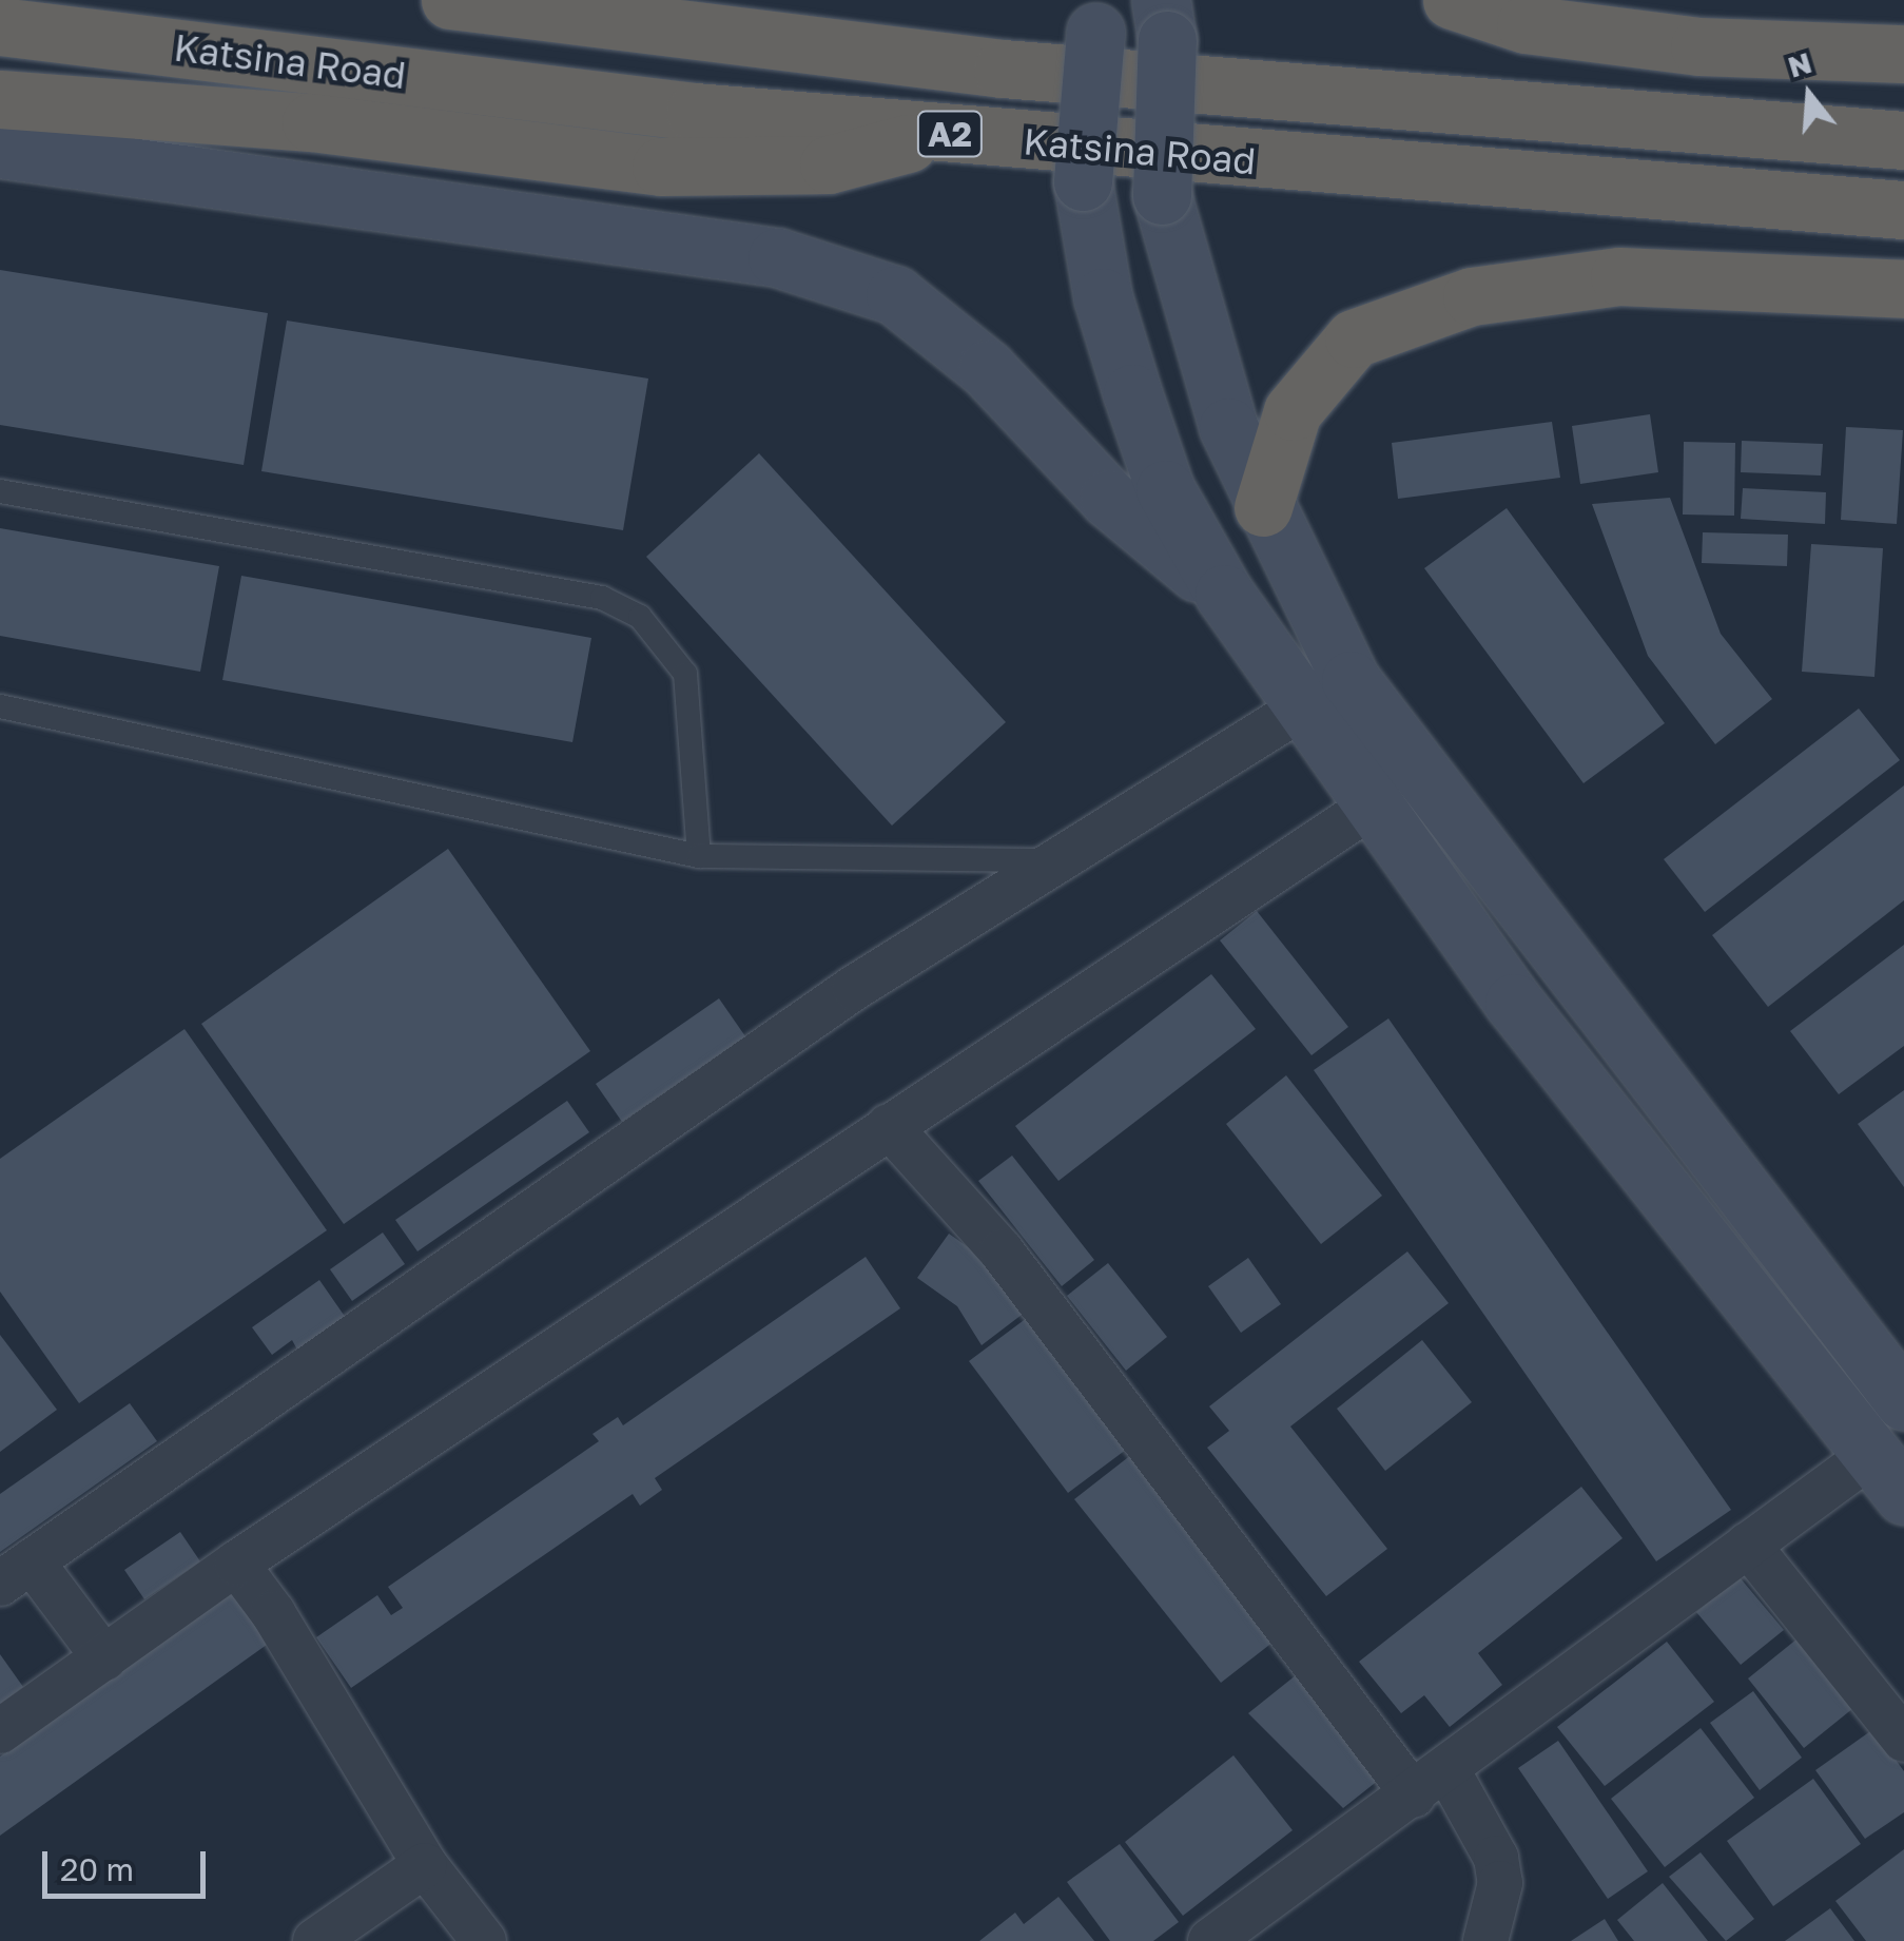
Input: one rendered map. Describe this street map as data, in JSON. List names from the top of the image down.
{
  "streets": {
    "highway": ["Katsina Road", "A2"]
  },
  "scale_bar": "20 m",
  "north": "top"
}
